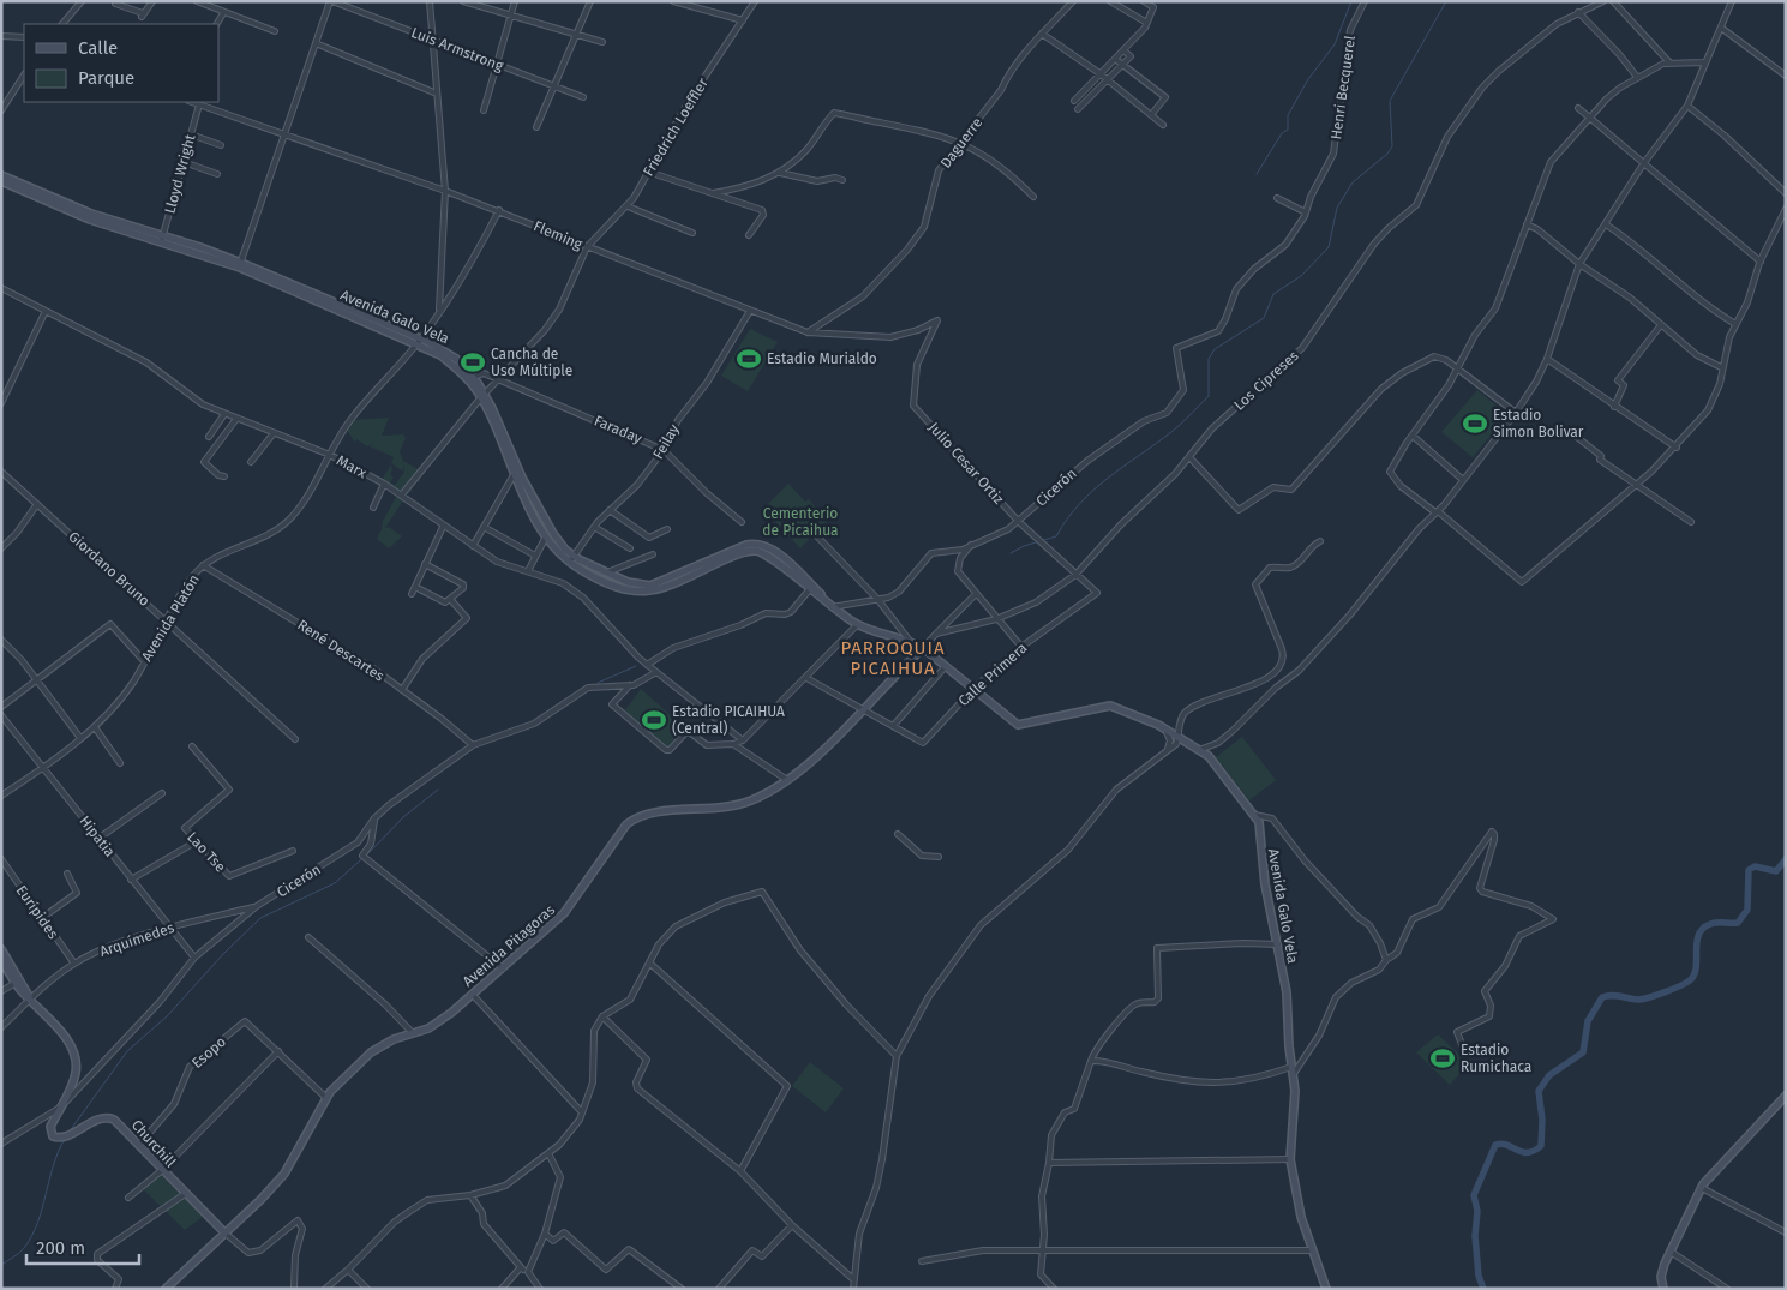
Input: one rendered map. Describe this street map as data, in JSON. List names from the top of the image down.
{
  "streets": {
    "main road": ["Avenida Galo Vela", "Avenida Pitagoras", "Churchill"],
    "street": [
      "Luis Armstrong",
      "Henri Becquerel",
      "Friedrich Loeffler",
      "Daguerre",
      "Lloyd Wright",
      "Fleming",
      "Los Cipreses",
      "Faraday",
      "Feilay",
      "Julio Cesar Ortiz",
      "Marx",
      "Cicerón",
      "Giordano Bruno",
      "Avenida Platón",
      "René Descartes",
      "Calle Primera",
      "Hipatia",
      "Lao Tse",
      "Eurípides",
      "Arquímedes",
      "Esopo"
    ]
  },
  "crossings": [
    ["Henri Becquerel", "Cicerón"],
    ["Friedrich Loeffler", "Fleming"],
    ["Daguerre", "Fleming"],
    ["Lloyd Wright", "Fleming"],
    ["Lloyd Wright", "Avenida Galo Vela"],
    ["Fleming", "Feilay"],
    ["Fleming", "Julio Cesar Ortiz"],
    ["Fleming", "Avenida Platón"],
    ["Avenida Galo Vela", "Faraday"],
    ["Avenida Galo Vela", "Feilay"],
    ["Avenida Galo Vela", "Cicerón"],
    ["Avenida Galo Vela", "Avenida Platón"],
    ["Avenida Galo Vela", "Calle Primera"],
    ["Avenida Galo Vela", "Avenida Pitagoras"],
    ["Los Cipreses", "Julio Cesar Ortiz"],
    ["Los Cipreses", "Calle Primera"],
    ["Faraday", "Feilay"],
    ["Julio Cesar Ortiz", "Cicerón"],
    ["Julio Cesar Ortiz", "Calle Primera"],
    ["Marx", "Cicerón"],
    ["Marx", "Avenida Platón"],
    ["Cicerón", "René Descartes"],
    ["Cicerón", "Hipatia"],
    ["Cicerón", "Arquímedes"],
    ["Cicerón", "Churchill"],
    ["Giordano Bruno", "Avenida Platón"],
    ["Avenida Platón", "René Descartes"],
    ["Avenida Platón", "Hipatia"],
    ["Hipatia", "Arquímedes"],
    ["Eurípides", "Arquímedes"],
    ["Avenida Pitagoras", "Churchill"],
    ["Esopo", "Churchill"]
  ],
  "districts": ["PARROQUIA PICAIHUA"],
  "parks": ["Cementerio de Picaihua"],
  "places": {
    "sports": [
      "Estadio Murialdo",
      "Cancha de Uso Múltiple",
      "Estadio Simon Bolivar",
      "Estadio PICAIHUA (Central)",
      "Estadio Rumichaca"
    ]
  },
  "legend": ["Calle", "Parque"],
  "scale_bar": "200 m"
}
